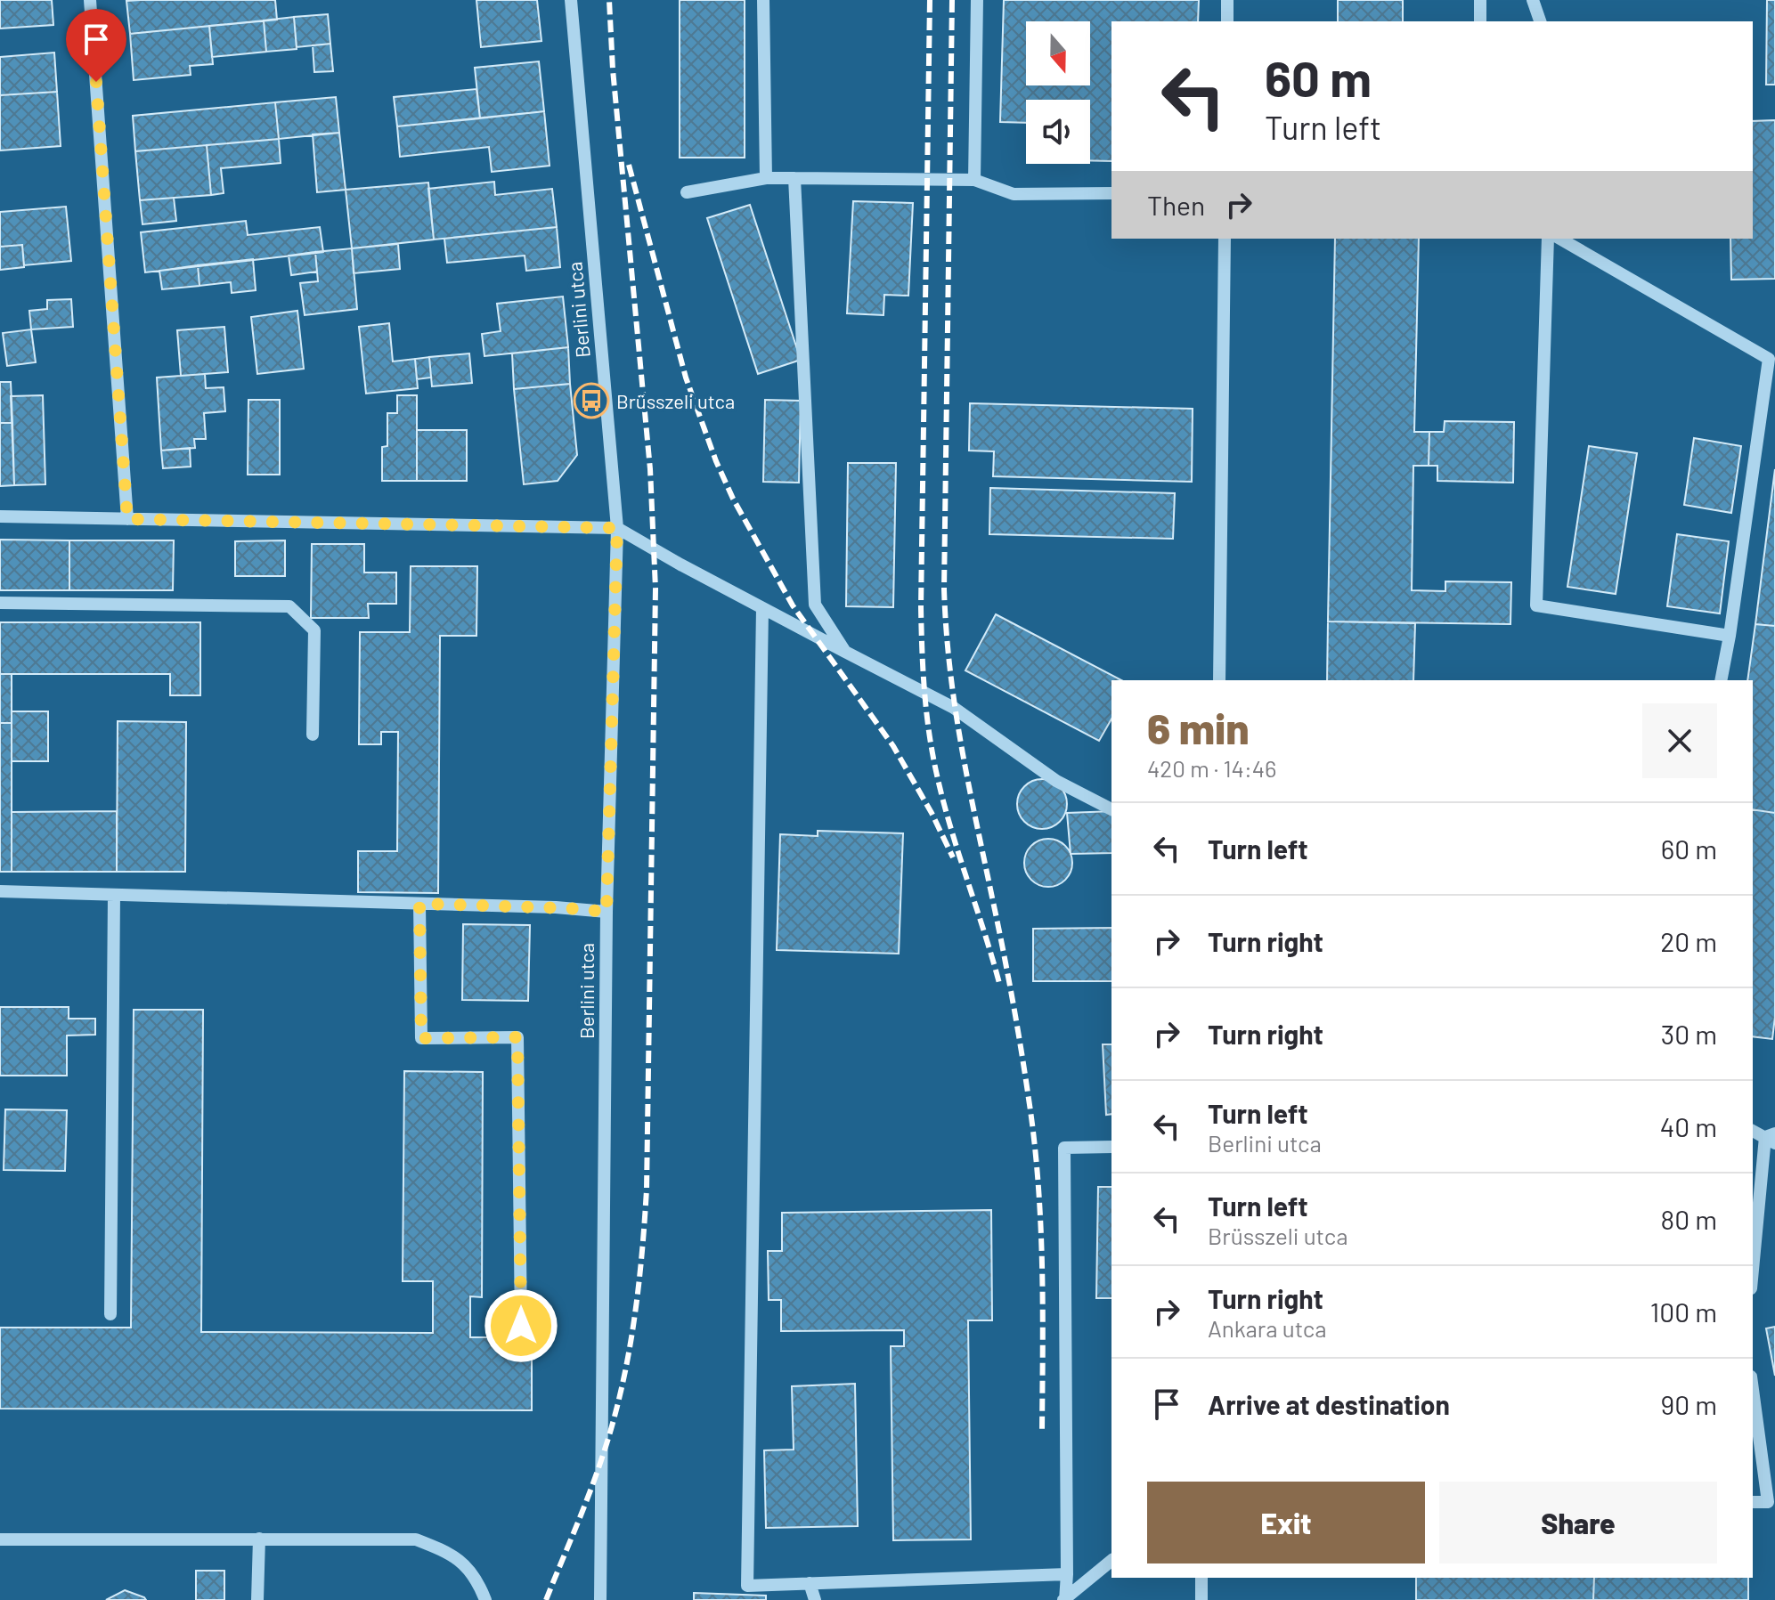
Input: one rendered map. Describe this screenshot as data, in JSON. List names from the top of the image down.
{
  "streets": {
    "street": ["Berlini utca"]
  },
  "places": {
    "bus stop": ["Brüsszeli utca"]
  },
  "north": "bottom",
  "page": {
    "turn": ["60 m", "Turn left"],
    "then": "Then",
    "heading": ["6 min", "420 m · 14:46"],
    "list": [
      {
        "name": "Turn left",
        "value": "60 m"
      },
      {
        "name": "Turn right",
        "value": "20 m"
      },
      {
        "name": "Turn right",
        "value": "30 m"
      },
      {
        "name": "Turn left",
        "note": "Berlini utca",
        "value": "40 m"
      },
      {
        "name": "Turn left",
        "note": "Brüsszeli utca",
        "value": "80 m"
      },
      {
        "name": "Turn right",
        "note": "Ankara utca",
        "value": "100 m"
      },
      {
        "name": "Arrive at destination",
        "value": "90 m"
      }
    ],
    "buttons": ["Exit", "Share"]
  }
}
